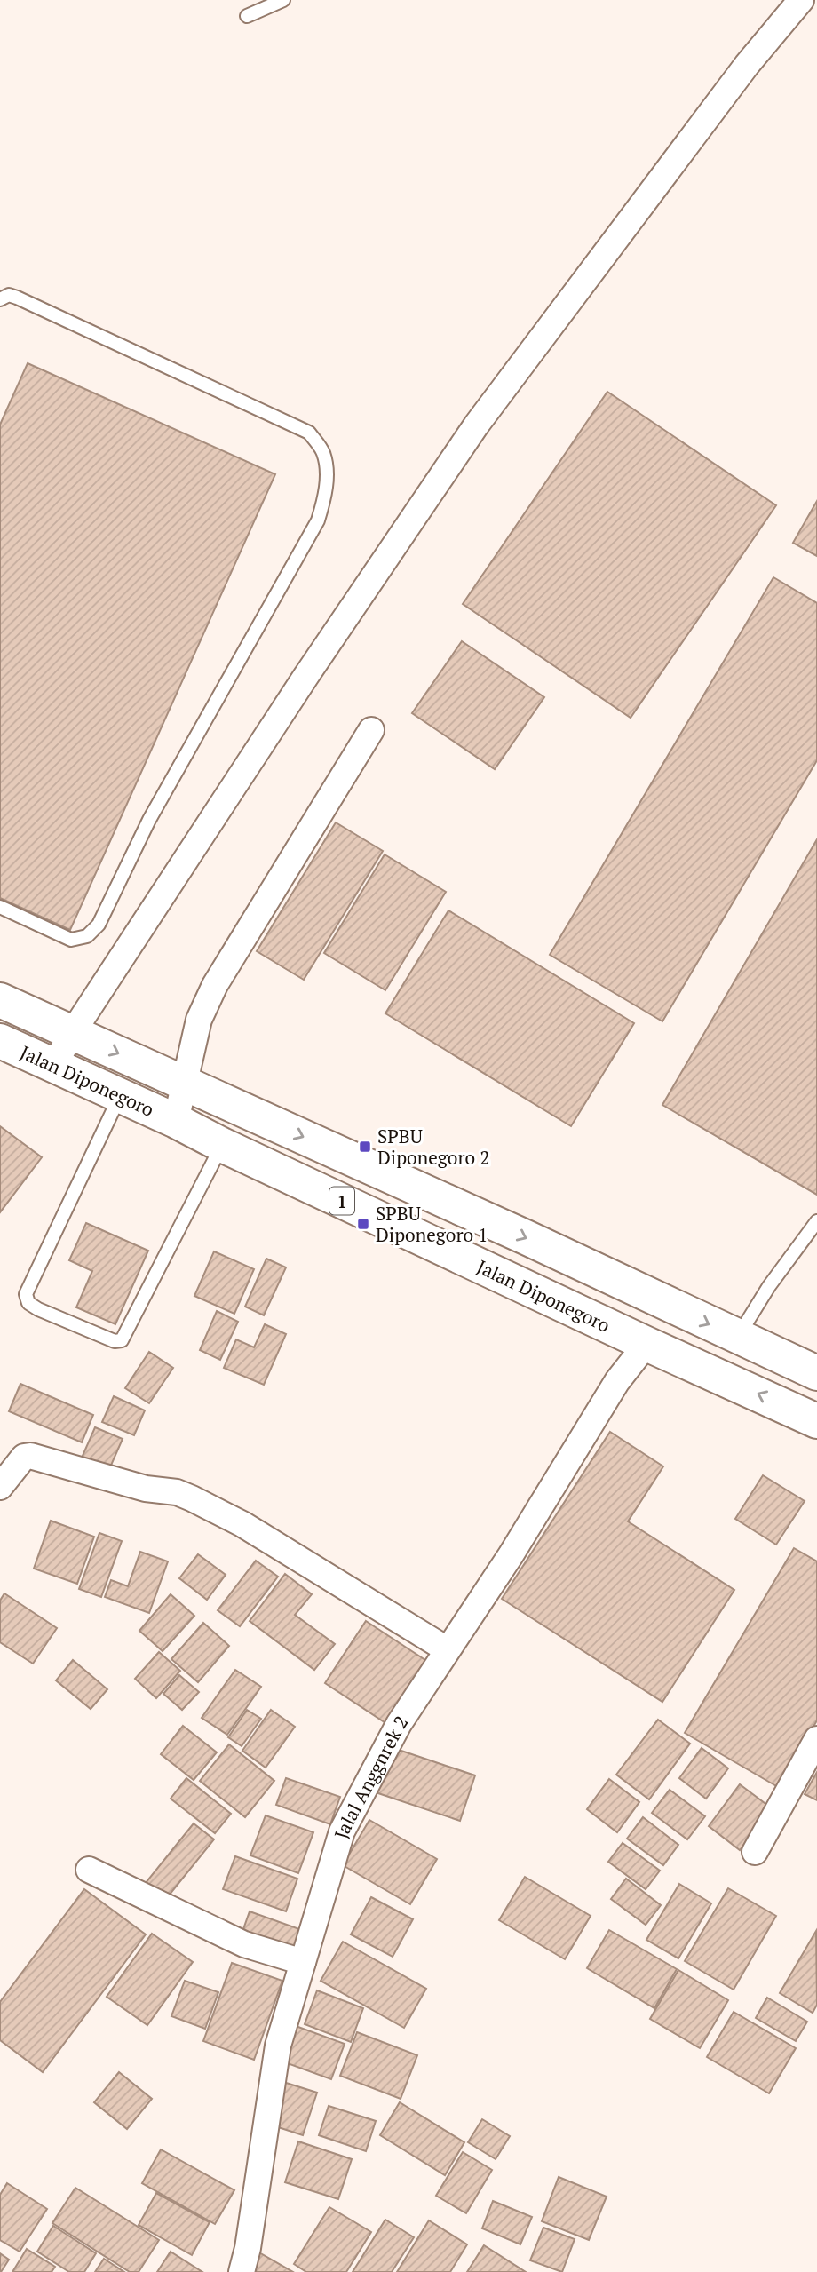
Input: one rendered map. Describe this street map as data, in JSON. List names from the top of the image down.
{
  "streets": {
    "highway": ["Jalan Diponegoro", "1"],
    "street": ["Jalal Anggnrek 2"]
  },
  "crossings": [
    ["Jalan Diponegoro", "Jalal Anggnrek 2"]
  ],
  "places": {
    "transit": ["SPBU Diponegoro 2", "SPBU Diponegoro 1"]
  }
}
